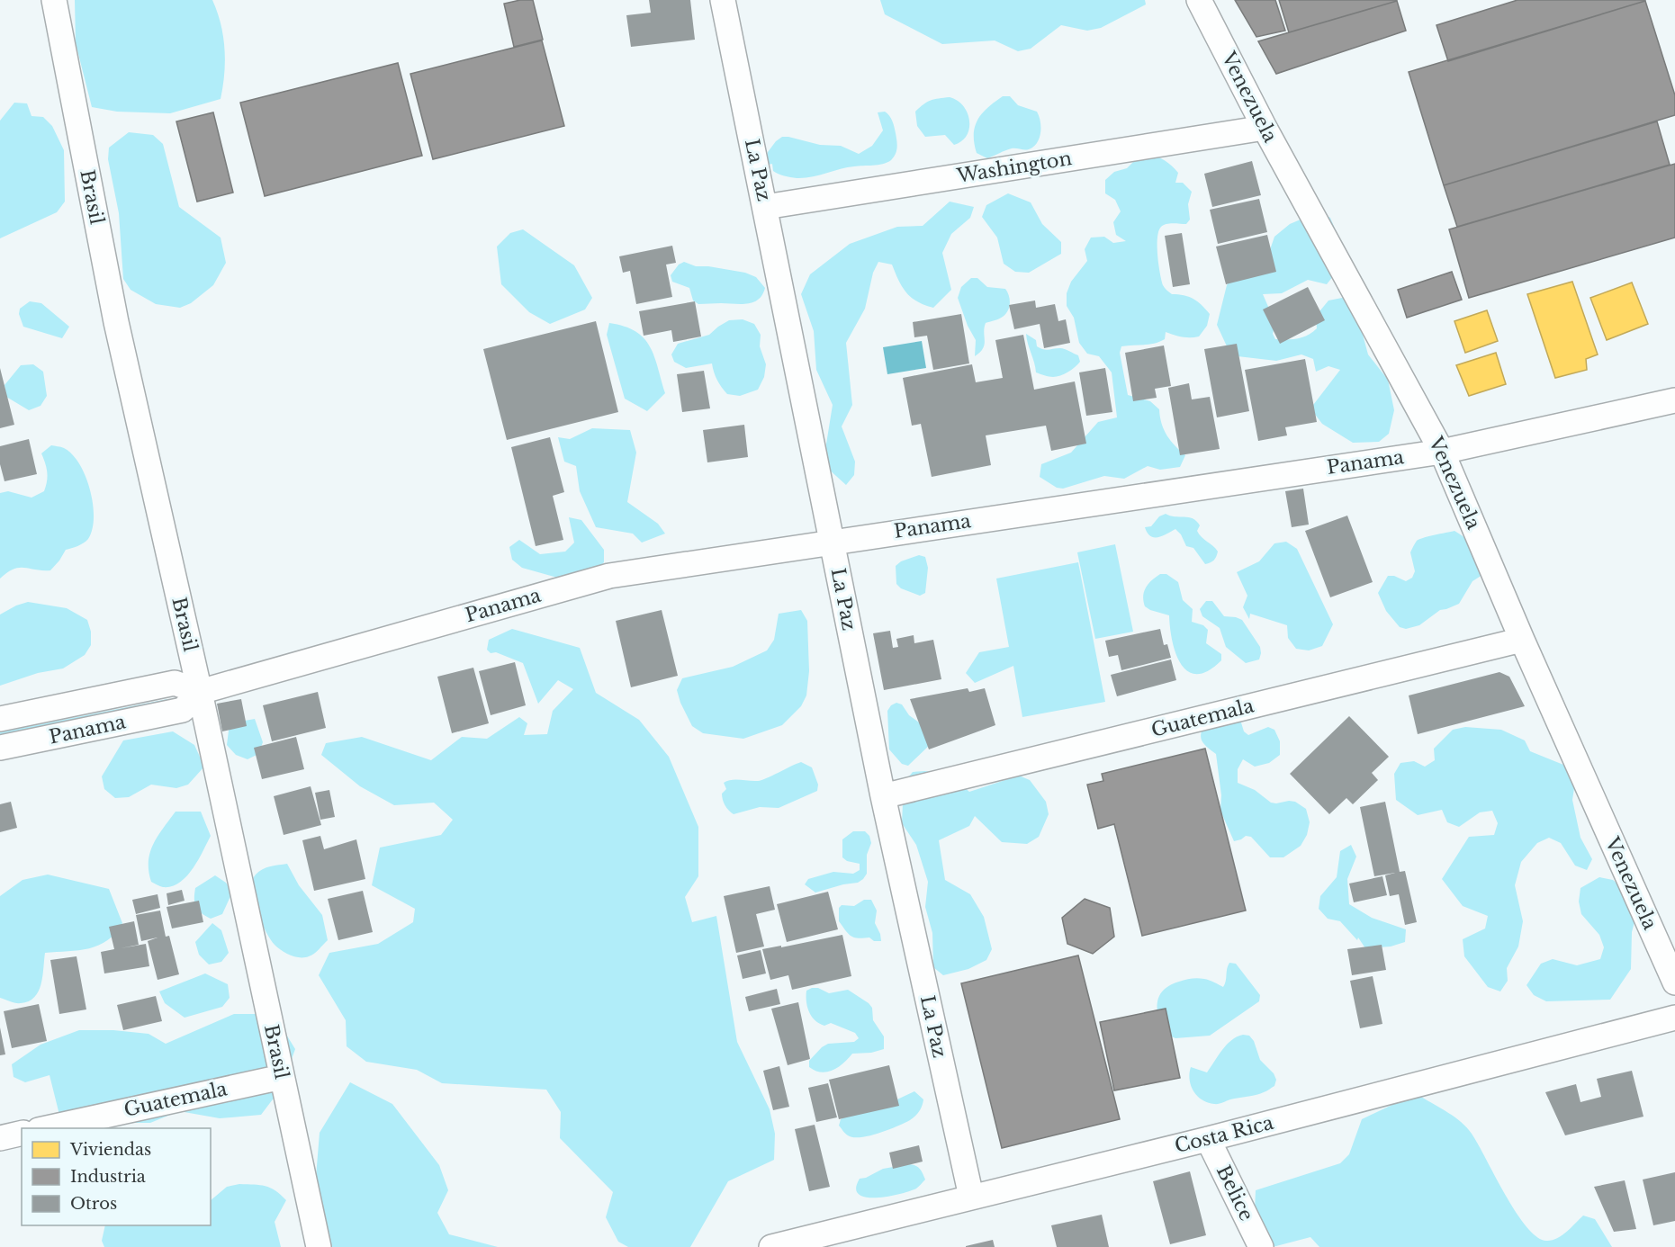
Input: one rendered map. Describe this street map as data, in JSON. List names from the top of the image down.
{
  "streets": {
    "street": [
      "Venezuela",
      "Washington",
      "La Paz",
      "Brasil",
      "Panama",
      "Guatemala",
      "Costa Rica",
      "Belice"
    ]
  },
  "crossings": [
    ["Venezuela", "Washington"],
    ["Venezuela", "Panama"],
    ["Venezuela", "Guatemala"],
    ["Washington", "La Paz"],
    ["La Paz", "Panama"],
    ["La Paz", "Guatemala"],
    ["La Paz", "Costa Rica"],
    ["Brasil", "Panama"],
    ["Brasil", "Guatemala"],
    ["Costa Rica", "Belice"]
  ],
  "legend": ["Viviendas", "Industria", "Otros"]
}
